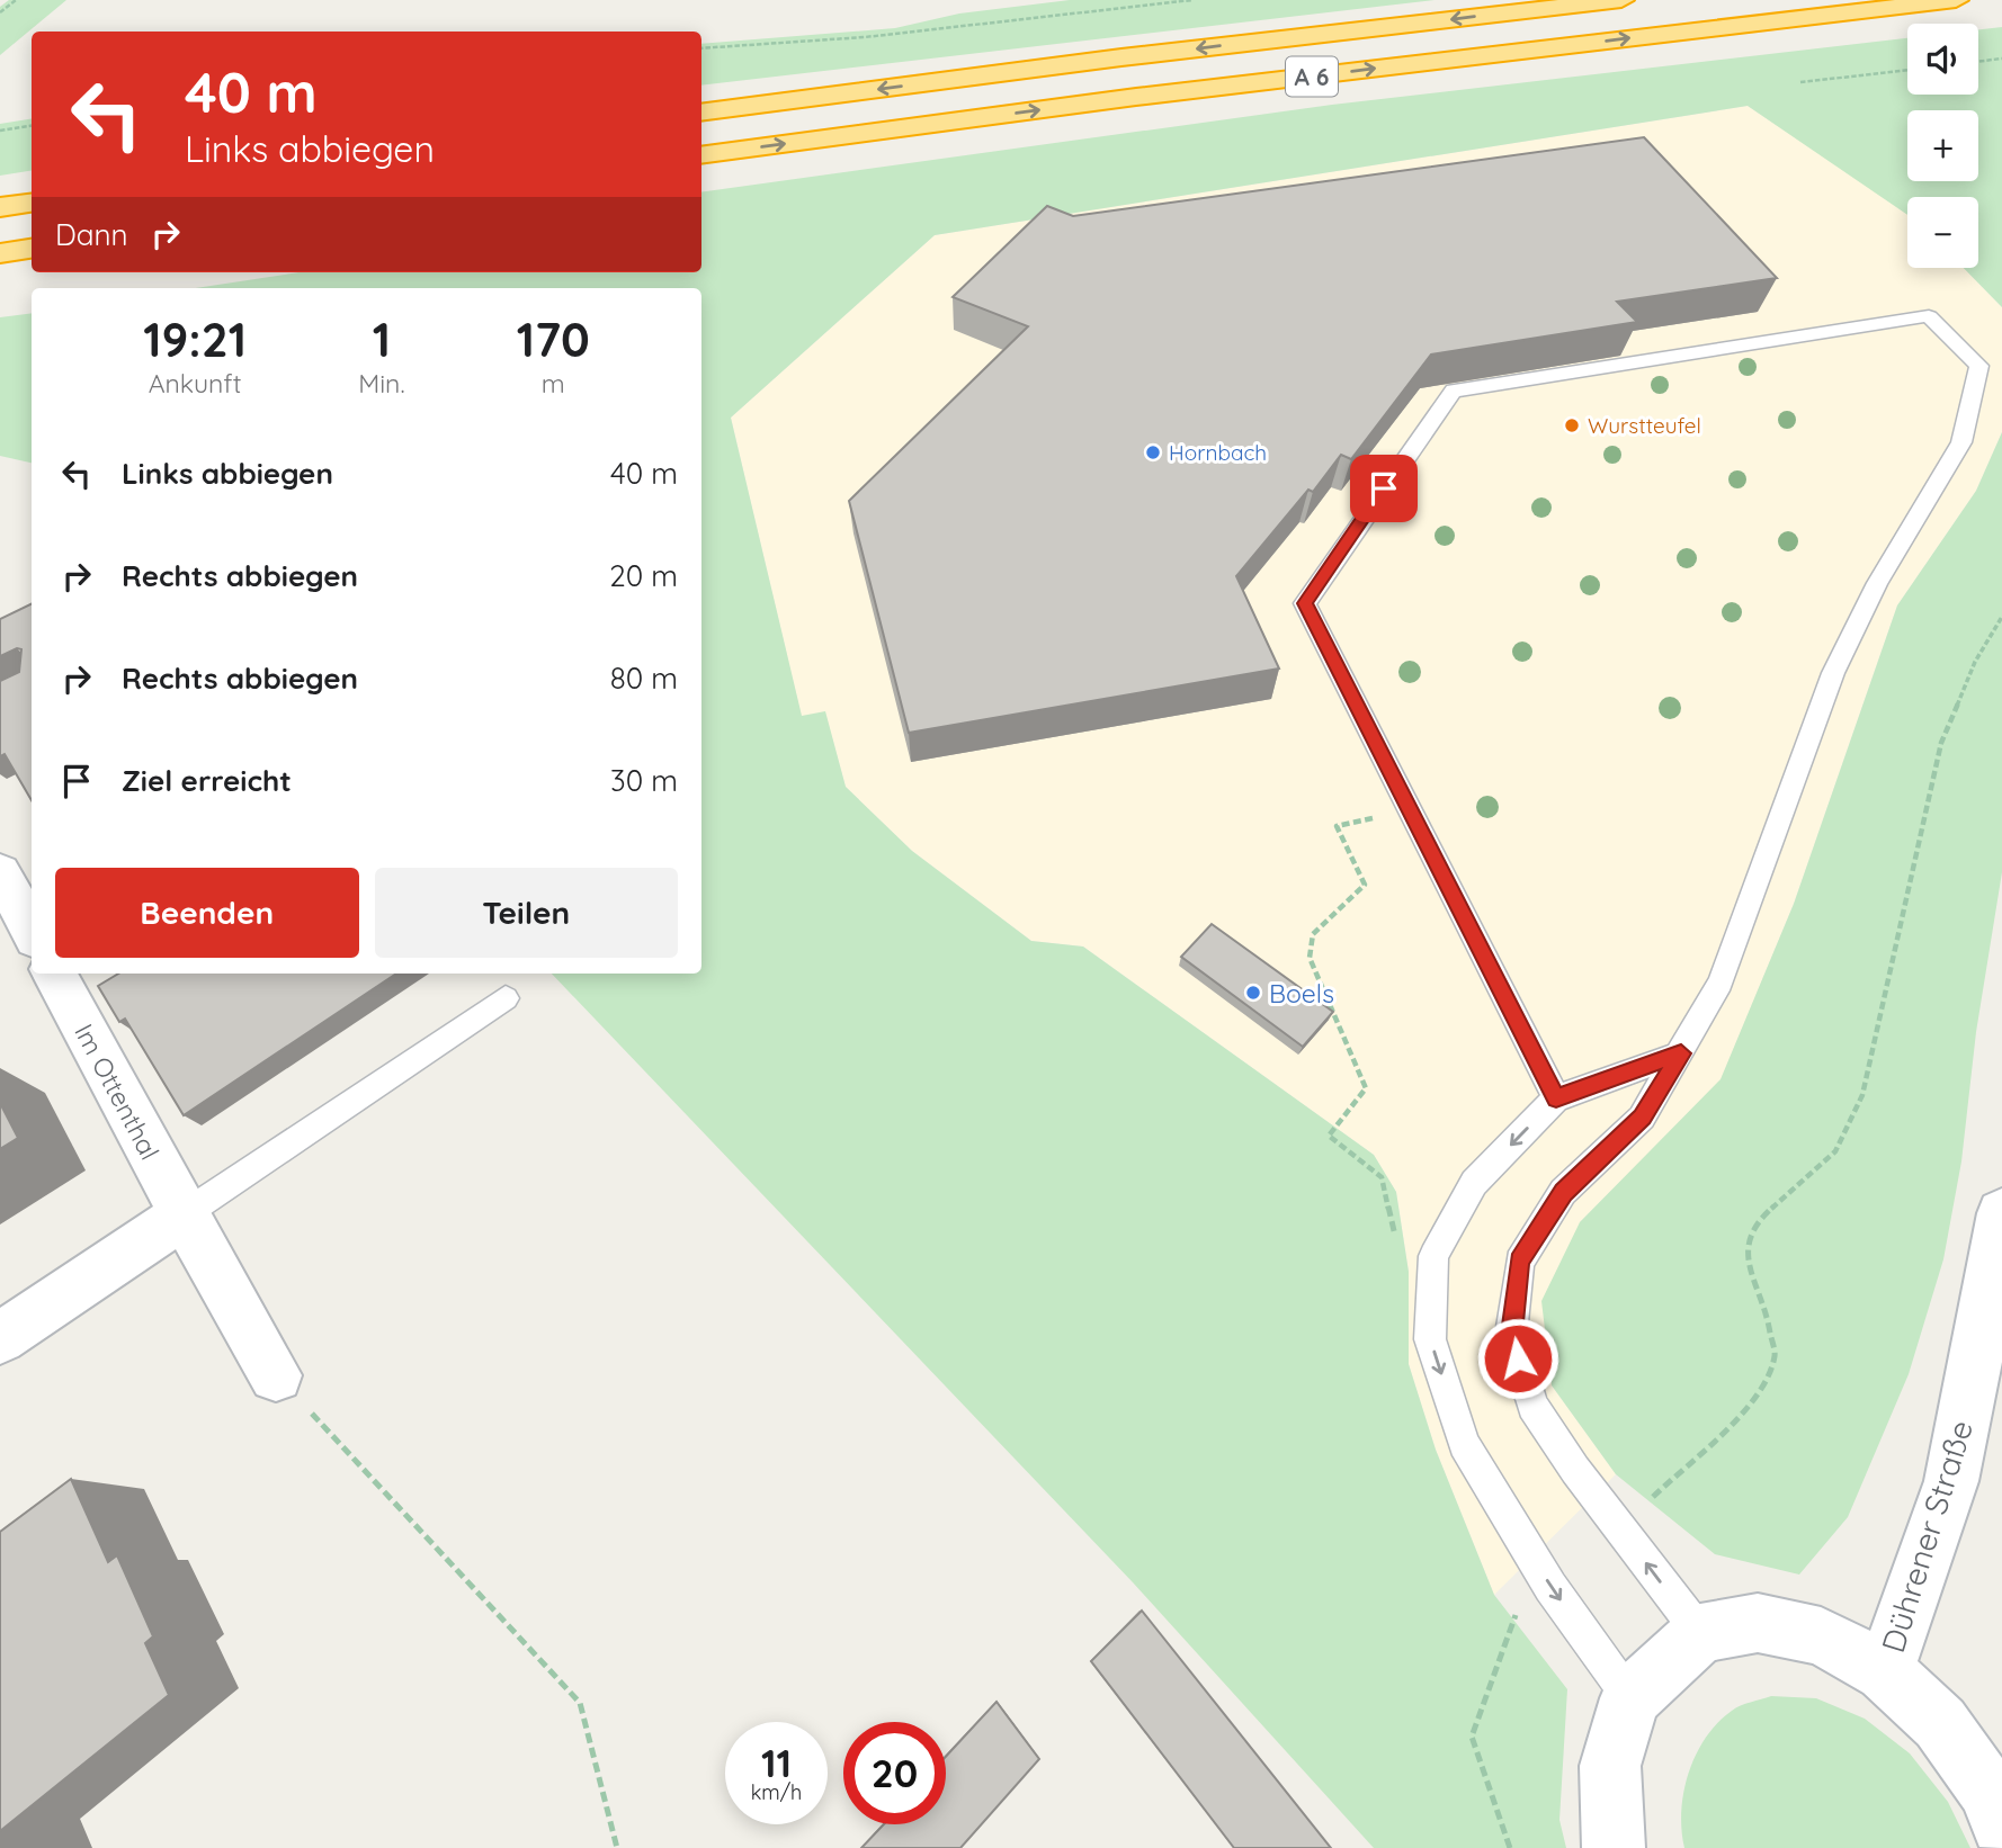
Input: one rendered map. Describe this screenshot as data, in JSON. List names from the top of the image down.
{
  "streets": {
    "highway": ["A 6"],
    "main road": ["Im Ottenthal", "Dührener Straße"]
  },
  "places": ["Wurstteufel", "Hornbach", "Boels"],
  "page": {
    "map_buttons": ["+", "−"],
    "turn": ["40 m", "Links abbiegen"],
    "then": "Dann",
    "eta": [
      "19:21",
      "Ankunft",
      "1",
      "Min.",
      "170",
      "m"
    ],
    "list": [
      {
        "name": "Links abbiegen",
        "value": "40 m"
      },
      {
        "name": "Rechts abbiegen",
        "value": "20 m"
      },
      {
        "name": "Rechts abbiegen",
        "value": "80 m"
      },
      {
        "name": "Ziel erreicht",
        "value": "30 m"
      }
    ],
    "buttons": ["Beenden", "Teilen"],
    "speed": "11 km/h",
    "limit": "20"
  }
}
